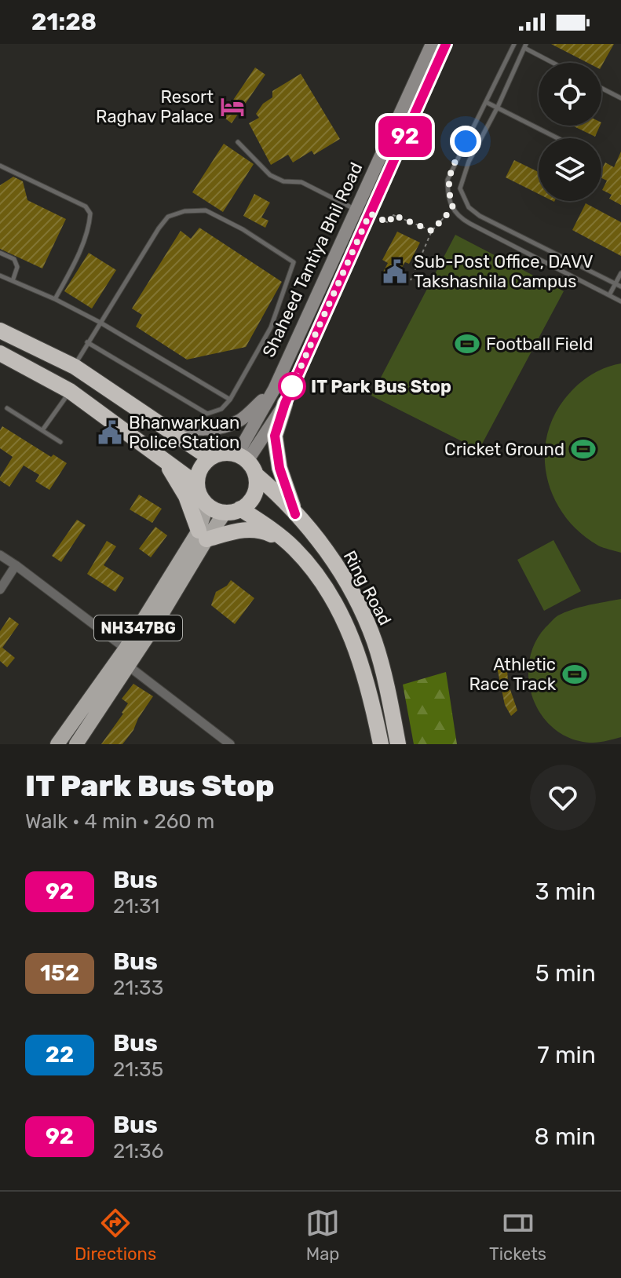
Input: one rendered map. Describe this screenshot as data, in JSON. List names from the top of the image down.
{
  "streets": {
    "highway": ["Ring Road"],
    "main road": ["Shaheed Tantiya Bhil Road", "NH347BG"]
  },
  "crossings": [
    ["Shaheed Tantiya Bhil Road", "Ring Road"],
    ["Shaheed Tantiya Bhil Road", "NH347BG"],
    ["Ring Road", "NH347BG"]
  ],
  "places": {
    "hotel": ["Resort Raghav Palace"],
    "public building": ["Sub-Post Office, DAVV Takshashila Campus", "Bhanwarkuan Police Station"],
    "sports": ["Football Field", "Cricket Ground", "Athletic Race Track"],
    "other": ["IT Park Bus Stop"]
  },
  "lines": ["bus line 92"],
  "page": {
    "status": "21:28",
    "on_map": "92",
    "heading": ["IT Park Bus Stop", "Walk · 4 min · 260 m"],
    "list": [
      {
        "mark": "92",
        "name": "Bus",
        "note": "21:31",
        "value": "3 min"
      },
      {
        "mark": "152",
        "name": "Bus",
        "note": "21:33",
        "value": "5 min"
      },
      {
        "mark": "22",
        "name": "Bus",
        "note": "21:35",
        "value": "7 min"
      },
      {
        "mark": "92",
        "name": "Bus",
        "note": "21:36",
        "value": "8 min"
      }
    ],
    "tabs": ["Directions", "Map", "Tickets"]
  }
}
